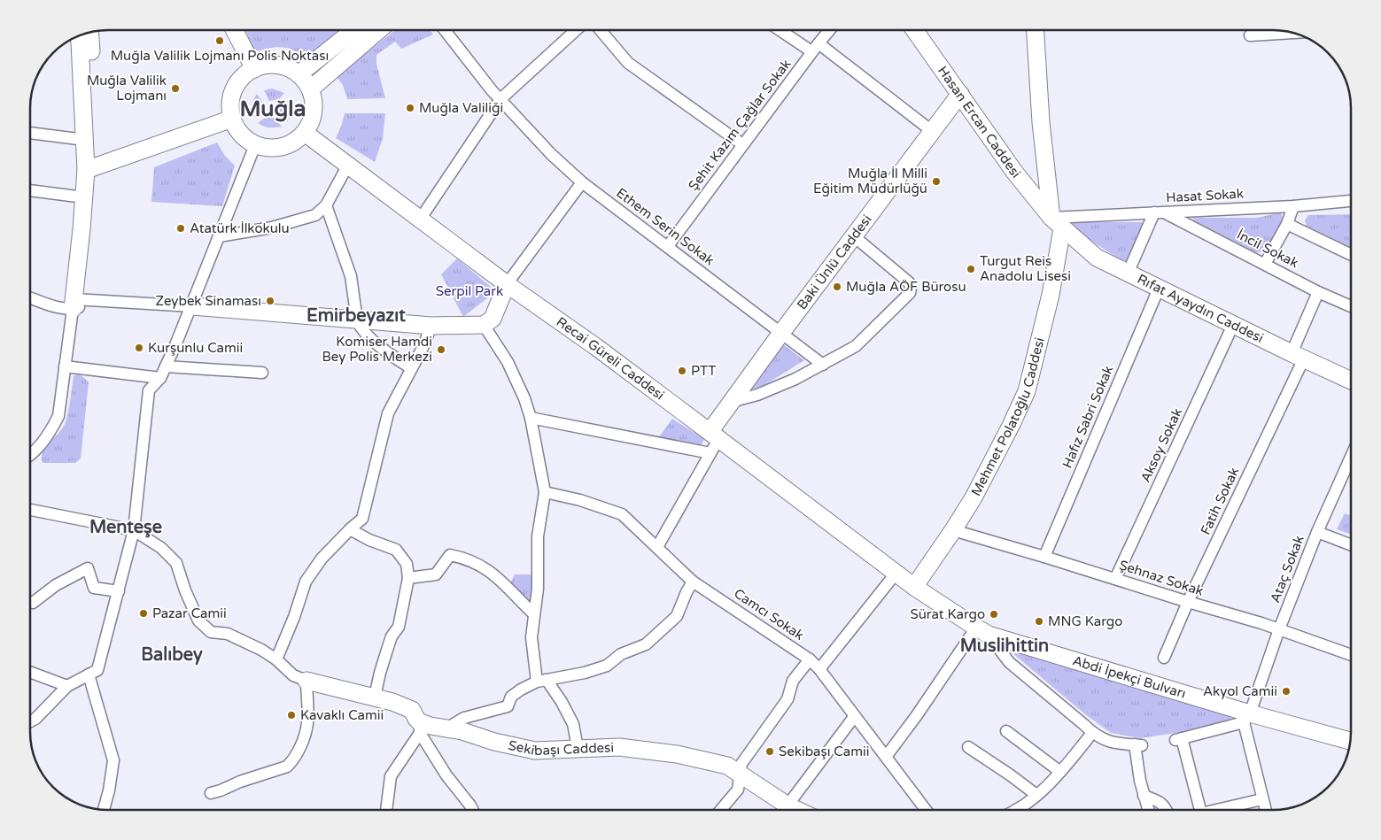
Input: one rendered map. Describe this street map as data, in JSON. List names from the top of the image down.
{
  "streets": {
    "street": [
      "Hasan Ercan Caddesi",
      "Şehit Kazım Çağlar Sokak",
      "Hasat Sokak",
      "Ethem Serin Sokak",
      "İncil Sokak",
      "Baki Ünlü Caddesi",
      "Rıfat Ayaydın Caddesi",
      "Recai Güreli Caddesi",
      "Mehmet Polatoğlu Caddesi",
      "Hafız Sabri Sokak",
      "Aksoy Sokak",
      "Fatih Sokak",
      "Ataç Sokak",
      "Şehnaz Sokak",
      "Camcı Sokak",
      "Abdi İpekçi Bulvarı",
      "Sekibaşı Caddesi"
    ]
  },
  "crossings": [
    ["Hasan Ercan Caddesi", "Hasat Sokak"],
    ["Hasan Ercan Caddesi", "Baki Ünlü Caddesi"],
    ["Hasan Ercan Caddesi", "Rıfat Ayaydın Caddesi"],
    ["Hasan Ercan Caddesi", "Mehmet Polatoğlu Caddesi"],
    ["Şehit Kazım Çağlar Sokak", "Ethem Serin Sokak"],
    ["Hasat Sokak", "İncil Sokak"],
    ["Hasat Sokak", "Rıfat Ayaydın Caddesi"],
    ["Hasat Sokak", "Mehmet Polatoğlu Caddesi"],
    ["Ethem Serin Sokak", "Baki Ünlü Caddesi"],
    ["İncil Sokak", "Fatih Sokak"],
    ["Baki Ünlü Caddesi", "Recai Güreli Caddesi"],
    ["Rıfat Ayaydın Caddesi", "Mehmet Polatoğlu Caddesi"],
    ["Rıfat Ayaydın Caddesi", "Hafız Sabri Sokak"],
    ["Rıfat Ayaydın Caddesi", "Aksoy Sokak"],
    ["Rıfat Ayaydın Caddesi", "Fatih Sokak"],
    ["Recai Güreli Caddesi", "Mehmet Polatoğlu Caddesi"],
    ["Recai Güreli Caddesi", "Abdi İpekçi Bulvarı"],
    ["Mehmet Polatoğlu Caddesi", "Şehnaz Sokak"],
    ["Mehmet Polatoğlu Caddesi", "Abdi İpekçi Bulvarı"],
    ["Hafız Sabri Sokak", "Şehnaz Sokak"],
    ["Aksoy Sokak", "Şehnaz Sokak"],
    ["Fatih Sokak", "Şehnaz Sokak"],
    ["Ataç Sokak", "Şehnaz Sokak"],
    ["Ataç Sokak", "Abdi İpekçi Bulvarı"]
  ],
  "districts": [
    "Muğla",
    "Emirbeyazıt",
    "Menteşe",
    "Muslihittin",
    "Balıbey"
  ],
  "parks": ["Serpil Park"],
  "places": [
    "Muğla Valilik Lojmanı Polis Noktası",
    "Muğla Valilik Lojmanı",
    "Muğla Valiliği",
    "Muğla İl Milli Eğitim Müdürlüğü",
    "Atatürk İlkokulu",
    "Turgut Reis Anadolu Lisesi",
    "Muğla AÖF Bürosu",
    "Zeybek Sinaması",
    "Kurşunlu Camii",
    "Komiser Hamdi Bey Polis Merkezi",
    "PTT",
    "Pazar Camii",
    "Sürat Kargo",
    "MNG Kargo",
    "Akyol Camii",
    "Kavaklı Camii",
    "Sekibaşı Camii"
  ]
}
